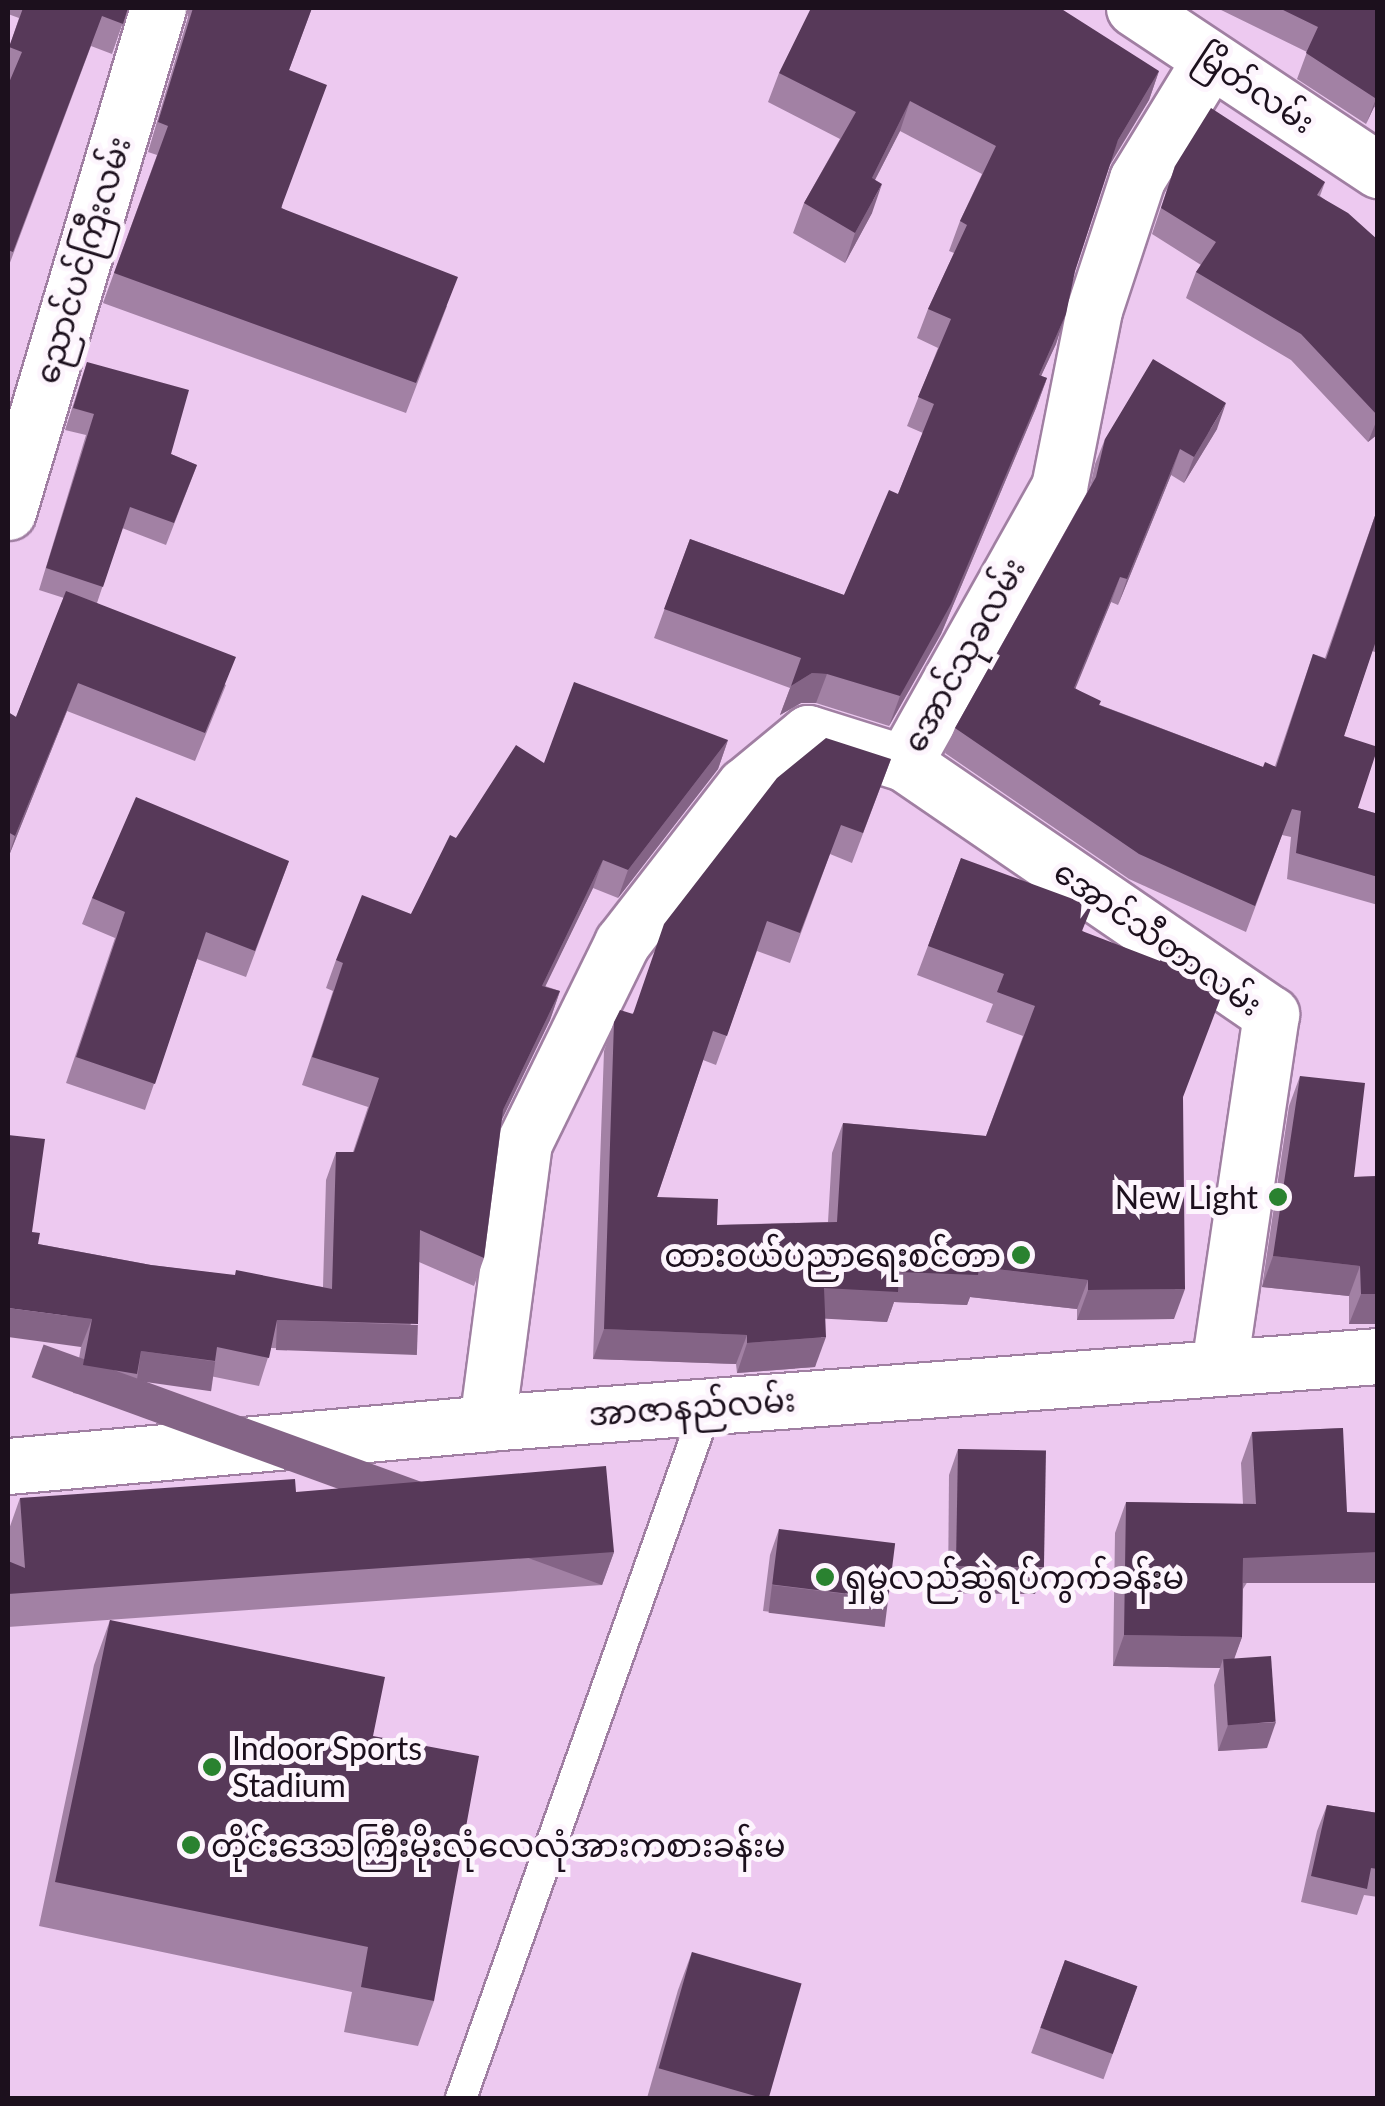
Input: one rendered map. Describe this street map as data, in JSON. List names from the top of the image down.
{
  "streets": {
    "street": [
      "မြိတ်လမ်း",
      "ညောင်ပင်ကြီးလမ်း",
      "အောင်သုခလမ်း",
      "အောင်သီတာလမ်း",
      "အာဇာနည်လမ်း"
    ]
  },
  "crossings": [
    ["မြိတ်လမ်း", "အောင်သုခလမ်း"],
    ["အောင်သုခလမ်း", "အောင်သီတာလမ်း"],
    ["အောင်သုခလမ်း", "အာဇာနည်လမ်း"],
    ["အောင်သီတာလမ်း", "အာဇာနည်လမ်း"]
  ],
  "places": [
    "New Light",
    "ထားဝယ်ပညာရေးစင်တာ",
    "ရှမ္မလည်ဆွဲရပ်ကွက်ခန်းမ",
    "Indoor Sports Stadium",
    "တိုင်းဒေသကြီးမိုးလုံလေလုံအားကစားခန်းမ"
  ]
}
